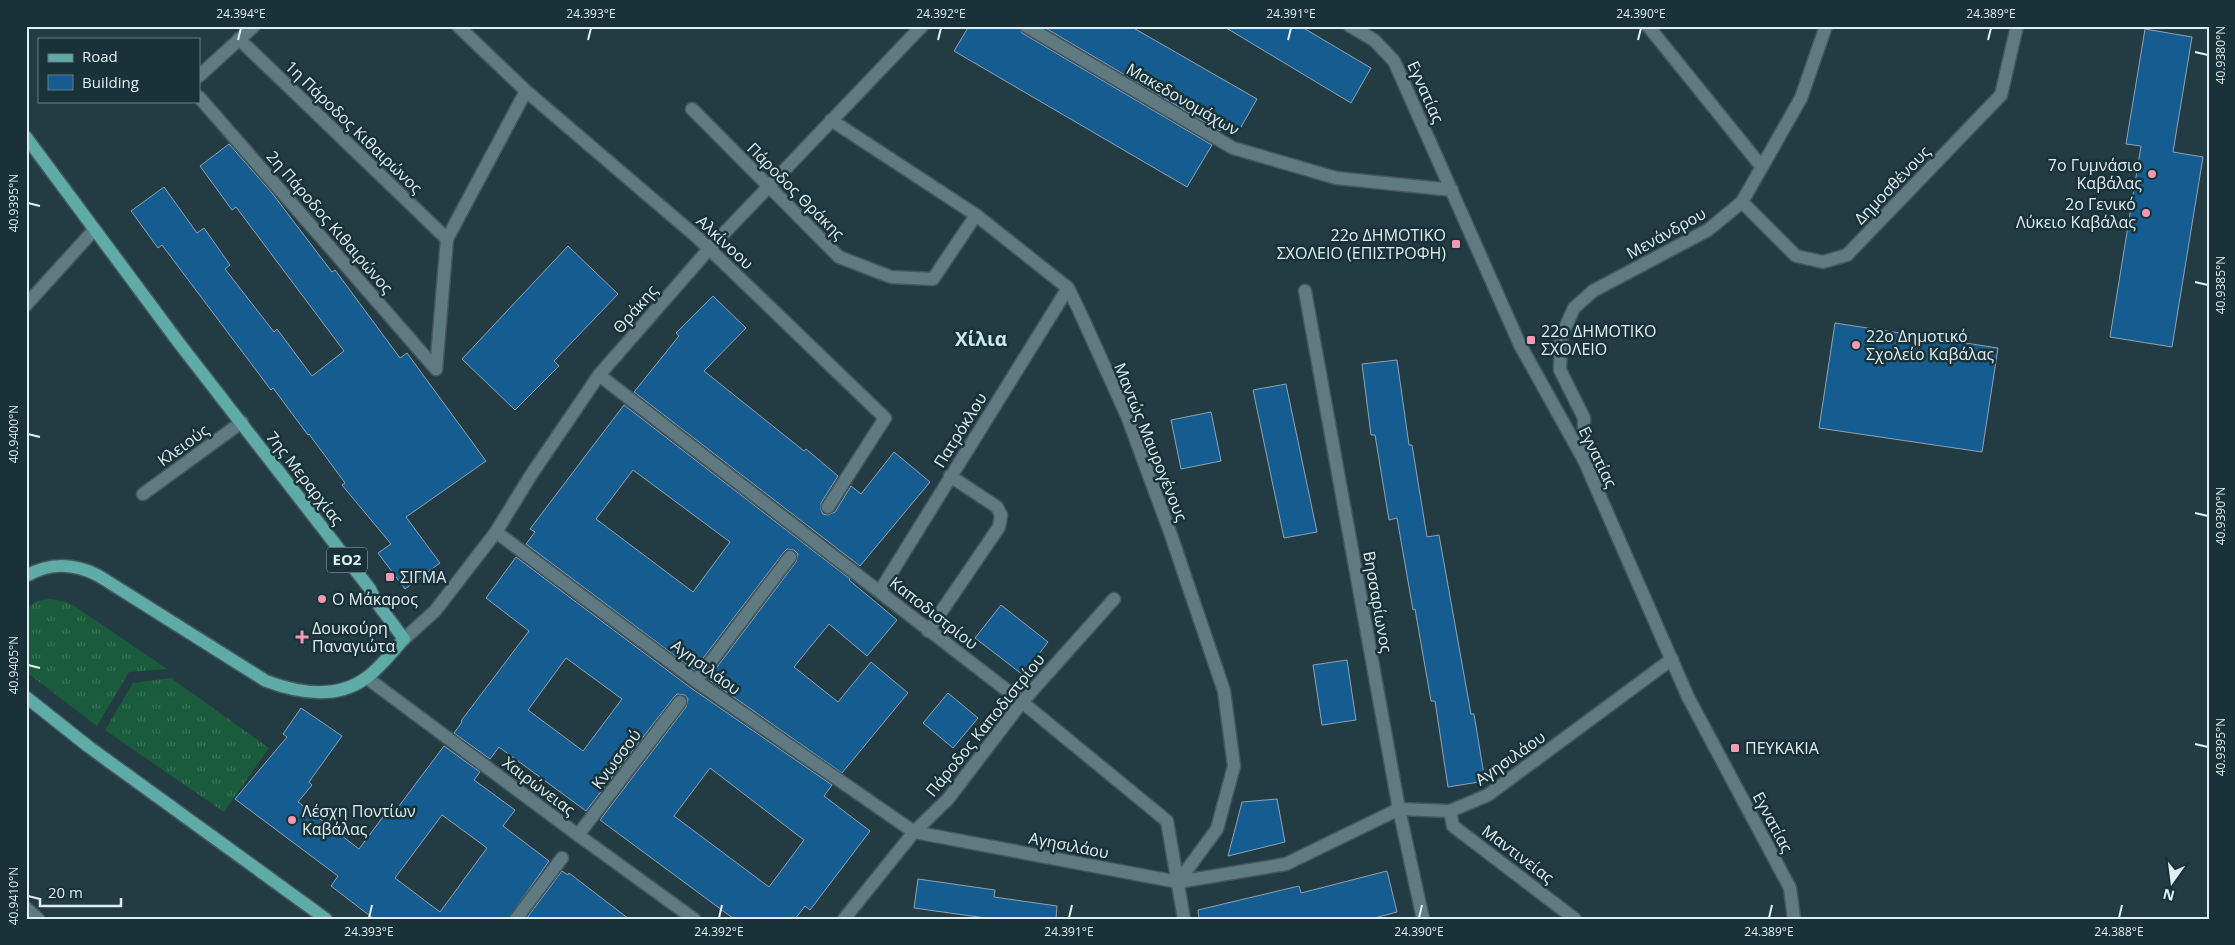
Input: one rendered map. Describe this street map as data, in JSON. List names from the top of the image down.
{
  "streets": {
    "main road": ["7ης Μεραρχίας", "ΕΟ2"],
    "street": [
      "Εγνατίας",
      "Μακεδονομάχων",
      "1η Πάροδος Κιθαιρώνος",
      "Δημοσθένους",
      "Πάροδος Θράκης",
      "2η Πάροδος Κιθαιρώνος",
      "Μενάνδρου",
      "Αλκίνοου",
      "Θράκης",
      "Πατρόκλου",
      "Μαντώς Μαυρογένους",
      "Κλειούς",
      "Βησσαρίωνος",
      "Καποδιστρίου",
      "Αγησιλάου",
      "Πάροδος Καποδιστρίου",
      "Κνωσσού",
      "Χαιρώνειας",
      "Μαντινείας"
    ]
  },
  "crossings": [
    ["Εγνατίας", "Μακεδονομάχων"],
    ["Εγνατίας", "Μενάνδρου"],
    ["Εγνατίας", "Αγησιλάου"],
    ["1η Πάροδος Κιθαιρώνος", "2η Πάροδος Κιθαιρώνος"],
    ["Δημοσθένους", "Μενάνδρου"],
    ["Πάροδος Θράκης", "Θράκης"],
    ["Πάροδος Θράκης", "Μαντώς Μαυρογένους"],
    ["Αλκίνοου", "Θράκης"],
    ["Θράκης", "Μαντώς Μαυρογένους"],
    ["Θράκης", "7ης Μεραρχίας"],
    ["Θράκης", "Καποδιστρίου"],
    ["Θράκης", "Αγησιλάου"],
    ["Πατρόκλου", "Μαντώς Μαυρογένους"],
    ["Πατρόκλου", "Καποδιστρίου"],
    ["Μαντώς Μαυρογένους", "Καποδιστρίου"],
    ["Μαντώς Μαυρογένους", "Αγησιλάου"],
    ["Κλειούς", "7ης Μεραρχίας"],
    ["Βησσαρίωνος", "Αγησιλάου"],
    ["Καποδιστρίου", "Αγησιλάου"],
    ["Καποδιστρίου", "Πάροδος Καποδιστρίου"],
    ["Αγησιλάου", "Πάροδος Καποδιστρίου"],
    ["Αγησιλάου", "Μαντινείας"],
    ["Κνωσσού", "Χαιρώνειας"]
  ],
  "districts": ["Χίλια"],
  "places": {
    "other": [
      "7ο Γυμνάσιο Καβάλας",
      "2ο Γενικό Λύκειο Καβάλας",
      "22ο Δημοτικό Σχολείο Καβάλας",
      "Ο Μάκαρος",
      "Λέσχη Ποντίων Καβάλας"
    ],
    "transit": [
      "22ο ΔΗΜΟΤΙΚΟ ΣΧΟΛΕΙΟ (ΕΠΙΣΤΡΟΦΗ)",
      "22ο ΔΗΜΟΤΙΚΟ ΣΧΟΛΕΙΟ",
      "ΣΙΓΜΑ",
      "ΠΕΥΚΑΚΙΑ"
    ],
    "health": ["Δουκούρη Παναγιώτα"]
  },
  "legend": ["Road", "Building"],
  "scale_bar": "20 m",
  "north": "bottom",
  "coordinates": [
    "24.394°E",
    "24.393°E",
    "24.392°E",
    "24.391°E",
    "24.390°E",
    "24.389°E",
    "40.9380°N",
    "40.9395°N",
    "40.9385°N",
    "40.9400°N",
    "40.9390°N",
    "40.9405°N",
    "40.9410°N",
    "24.388°E"
  ]
}
